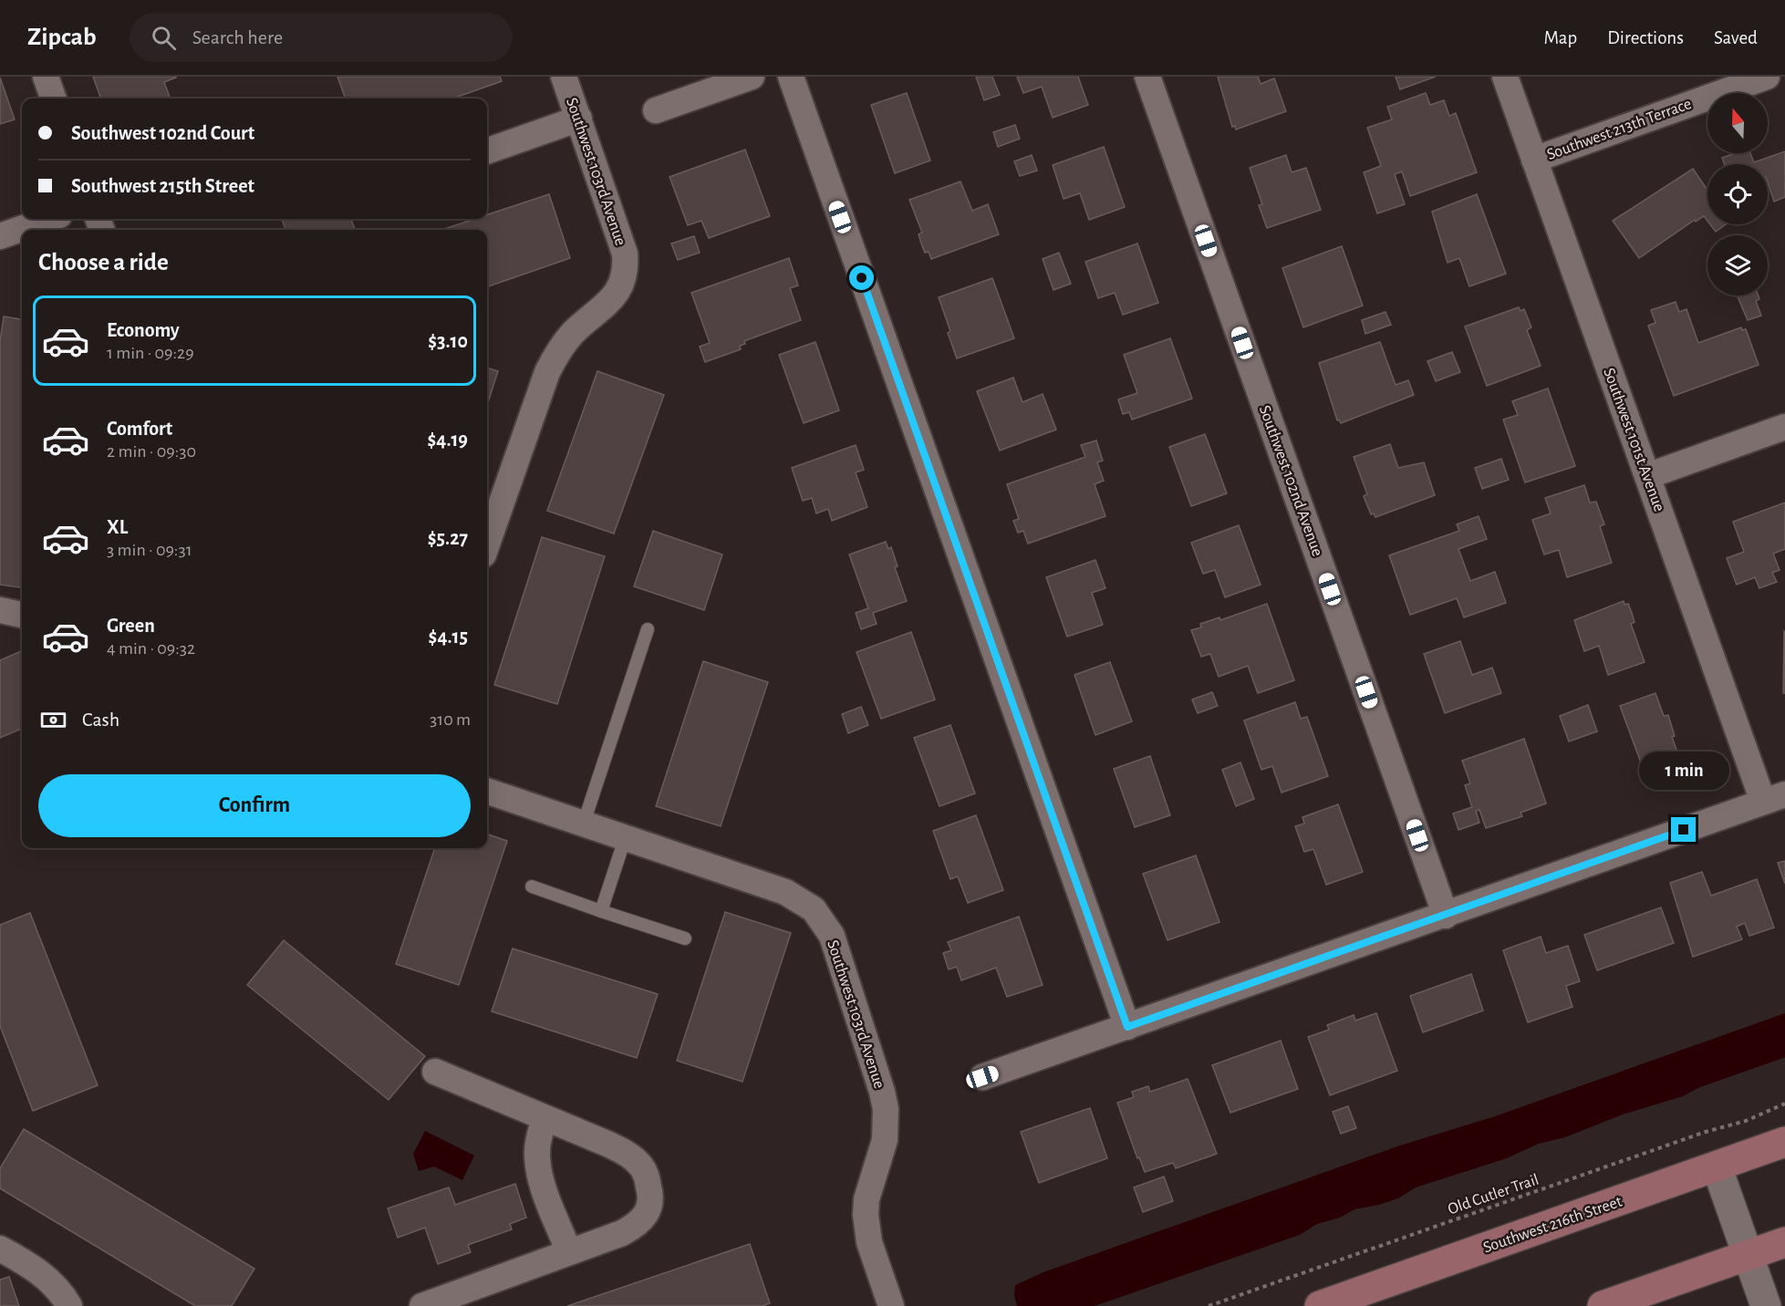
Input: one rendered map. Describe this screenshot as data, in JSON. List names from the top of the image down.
{
  "streets": {
    "main road": ["Southwest 216th Street"],
    "street": [
      "Southwest 213th Terrace",
      "Southwest 103rd Avenue",
      "Southwest 101st Avenue",
      "Southwest 102nd Avenue"
    ],
    "path": ["Old Cutler Trail"]
  },
  "crossings": [
    ["Southwest 213th Terrace", "Southwest 101st Avenue"]
  ],
  "north": "top",
  "page": {
    "header": "Zipcab",
    "search": "Search here",
    "nav": ["Map", "Directions", "Saved"],
    "banner": ["Southwest 102nd Court", "Southwest 215th Street"],
    "heading": "Choose a ride",
    "list": [
      {
        "name": "Economy",
        "note": "1 min · 09:29",
        "value": "$3.10"
      },
      {
        "name": "Comfort",
        "note": "2 min · 09:30",
        "value": "$4.19"
      },
      {
        "name": "XL",
        "note": "3 min · 09:31",
        "value": "$5.27"
      },
      {
        "name": "Green",
        "note": "4 min · 09:32",
        "value": "$4.15"
      }
    ],
    "pay": ["Cash", "310 m"],
    "bubble": "1 min",
    "buttons": "Confirm"
  }
}
